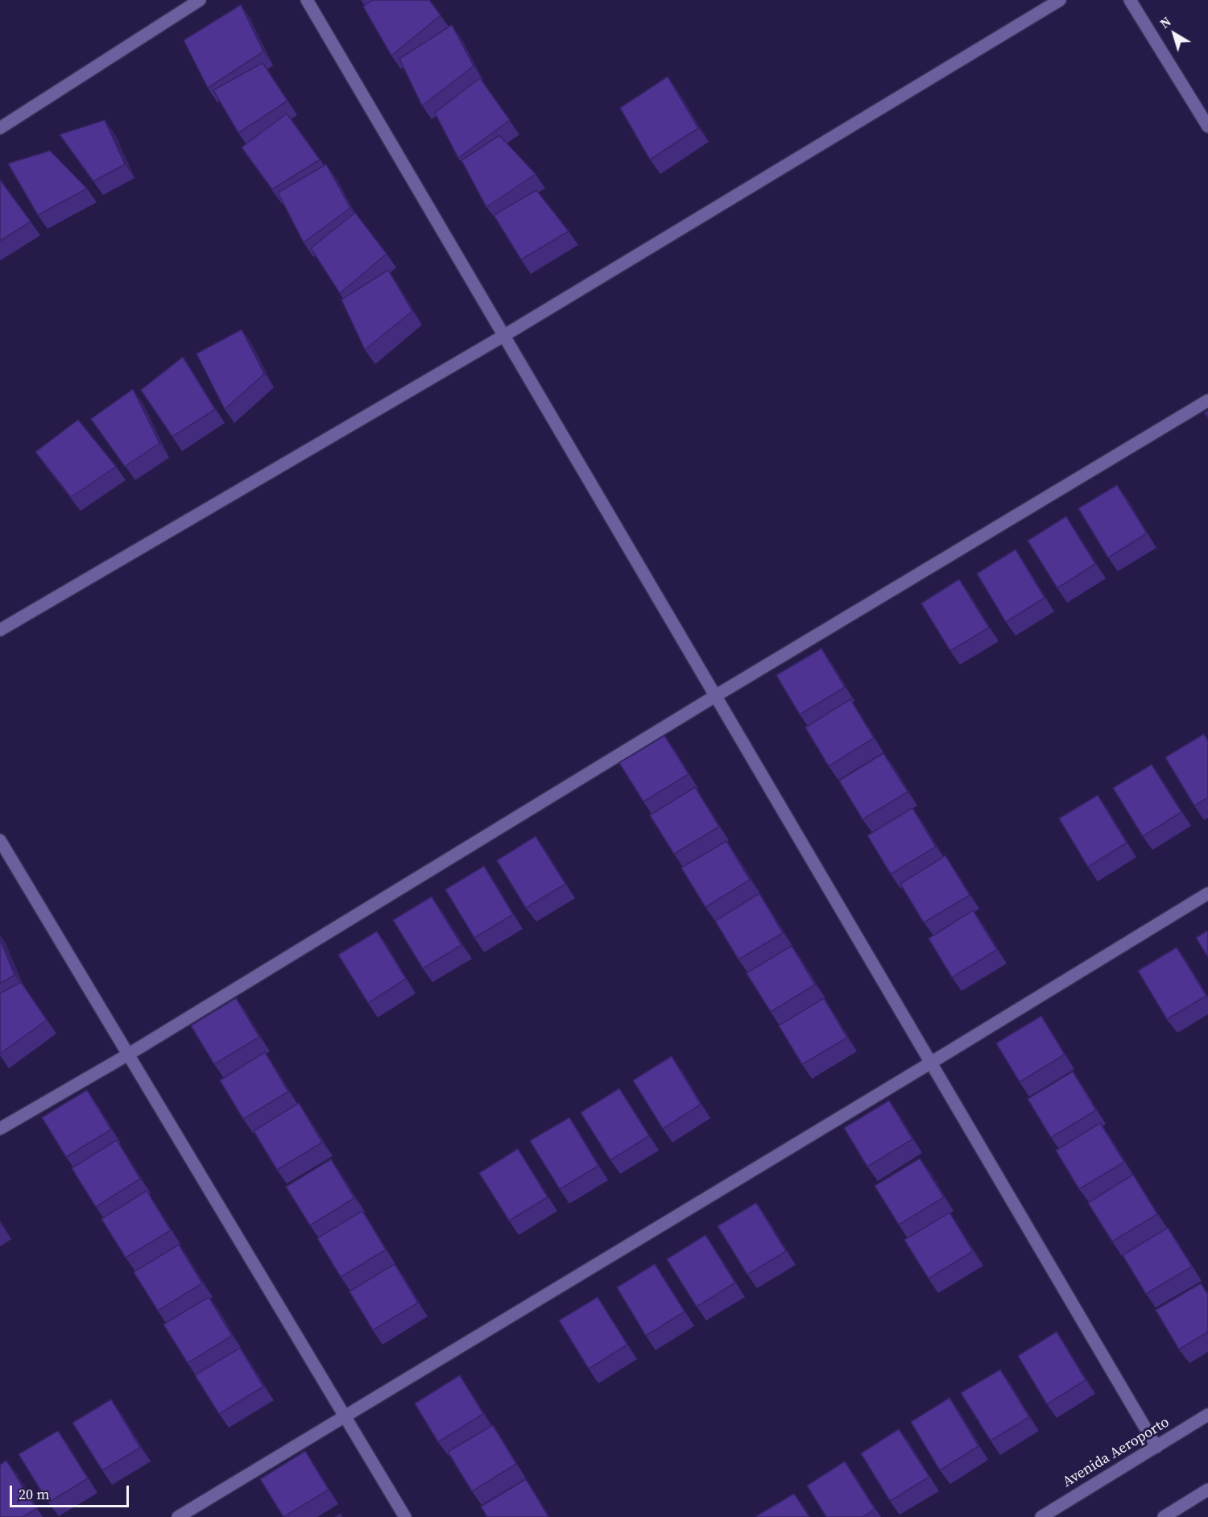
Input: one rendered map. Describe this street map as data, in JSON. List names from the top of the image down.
{
  "streets": {
    "street": ["Avenida Aeroporto"]
  },
  "scale_bar": "20 m",
  "north": "top left"
}
